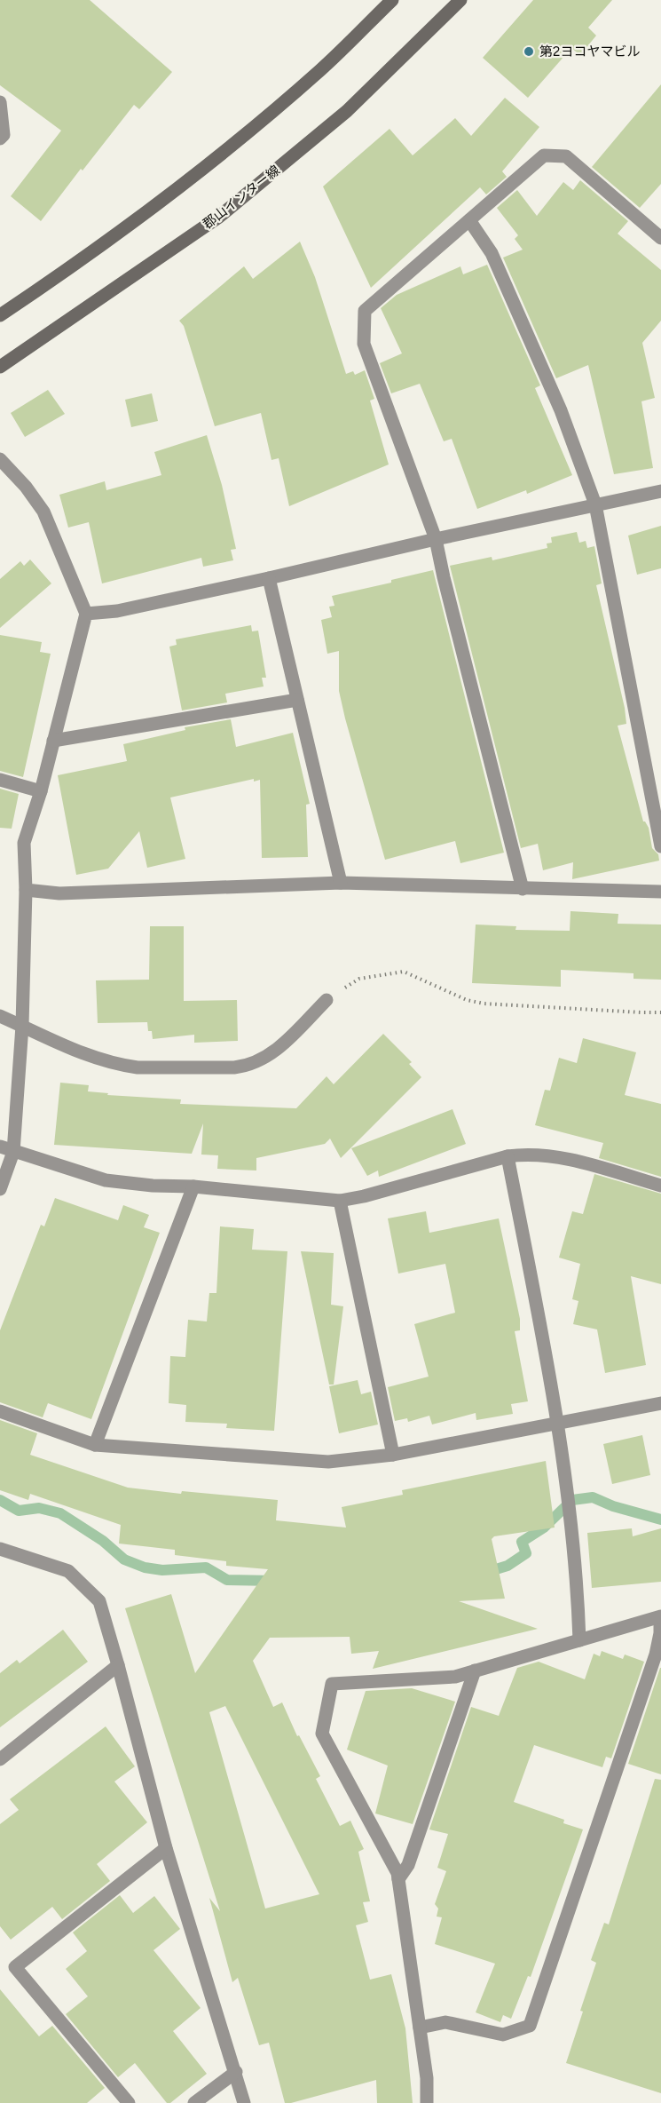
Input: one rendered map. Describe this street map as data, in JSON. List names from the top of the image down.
{
  "streets": {
    "street": ["郡山インター線"]
  },
  "places": ["第2ヨコヤマビル"]
}
